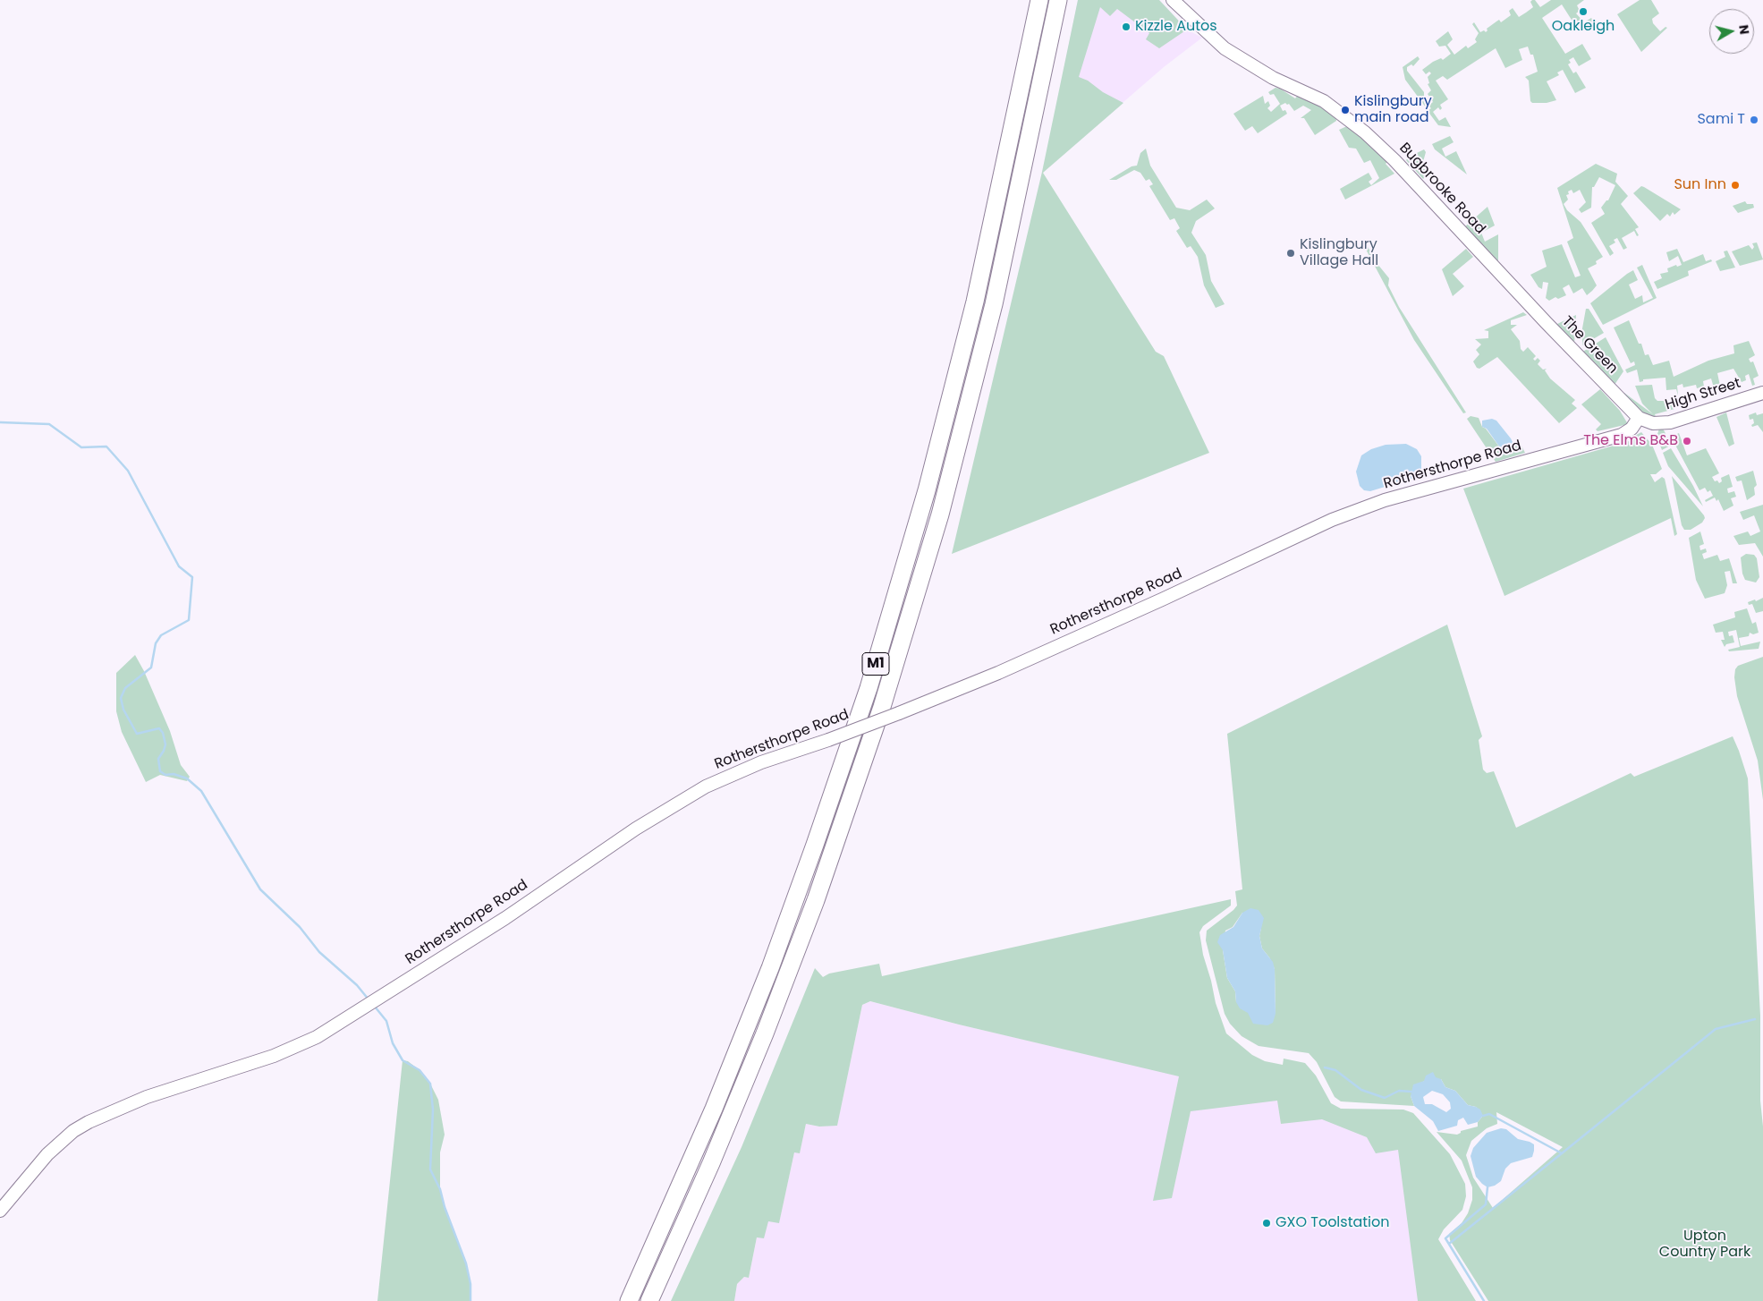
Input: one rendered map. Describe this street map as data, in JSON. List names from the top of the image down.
{
  "streets": {
    "highway": ["M1"],
    "street": [
      "Bugbrooke Road",
      "The Green",
      "High Street",
      "Rothersthorpe Road"
    ]
  },
  "crossings": [
    ["Bugbrooke Road", "The Green"],
    ["The Green", "High Street"],
    ["The Green", "Rothersthorpe Road"]
  ],
  "parks": ["Upton Country Park"],
  "places": [
    "Oakleigh",
    "Kizzle Autos",
    "Kislingbury main road",
    "Sami T",
    "Sun Inn",
    "Kislingbury Village Hall",
    "The Elms B&B",
    "GXO Toolstation"
  ],
  "north": "right"
}
